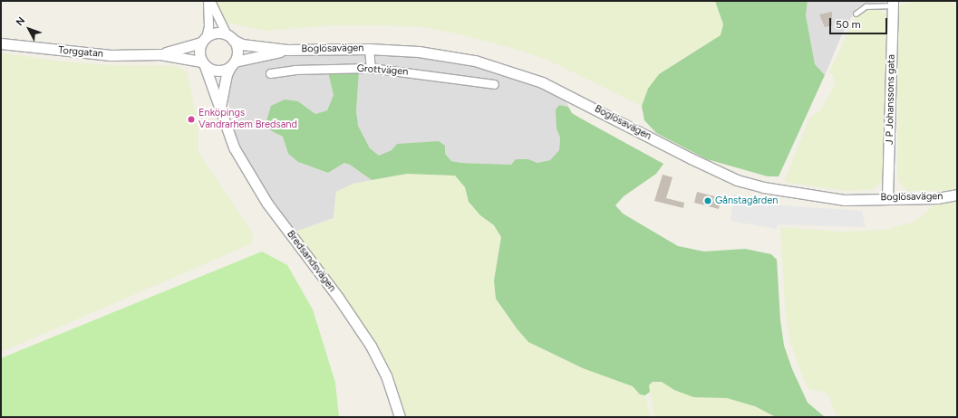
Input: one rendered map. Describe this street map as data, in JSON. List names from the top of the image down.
{
  "streets": {
    "street": [
      "Boglösavägen",
      "Torggatan",
      "Grottvägen",
      "J P Johanssons gata",
      "Bredsandsvägen"
    ]
  },
  "crossings": [
    ["Boglösavägen", "Torggatan"],
    ["Boglösavägen", "J P Johanssons gata"],
    ["Boglösavägen", "Bredsandsvägen"],
    ["Torggatan", "Bredsandsvägen"]
  ],
  "places": ["Enköpings Vandrarhem Bredsand", "Gånstagården"],
  "scale_bar": "50 m",
  "north": "top left"
}
